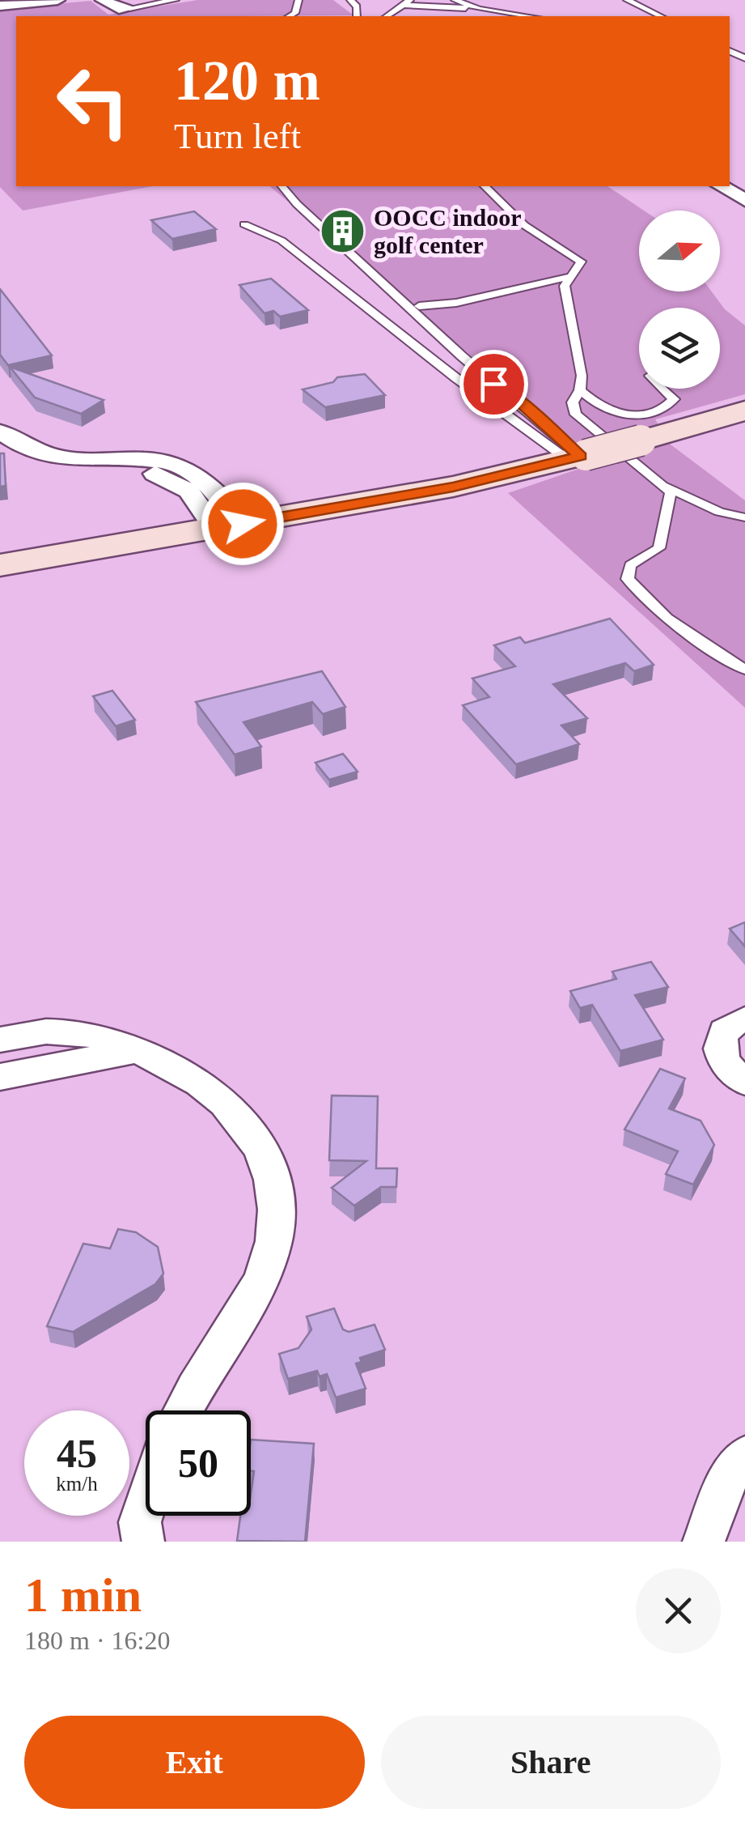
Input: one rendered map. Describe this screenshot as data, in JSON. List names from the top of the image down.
{
  "places": {
    "building": ["OOCC indoor golf center"]
  },
  "north": "right",
  "page": {
    "turn": ["120 m", "Turn left"],
    "speed": "45 km/h",
    "limit": "50",
    "heading": ["1 min", "180 m · 16:20"],
    "buttons": ["Exit", "Share"]
  }
}
